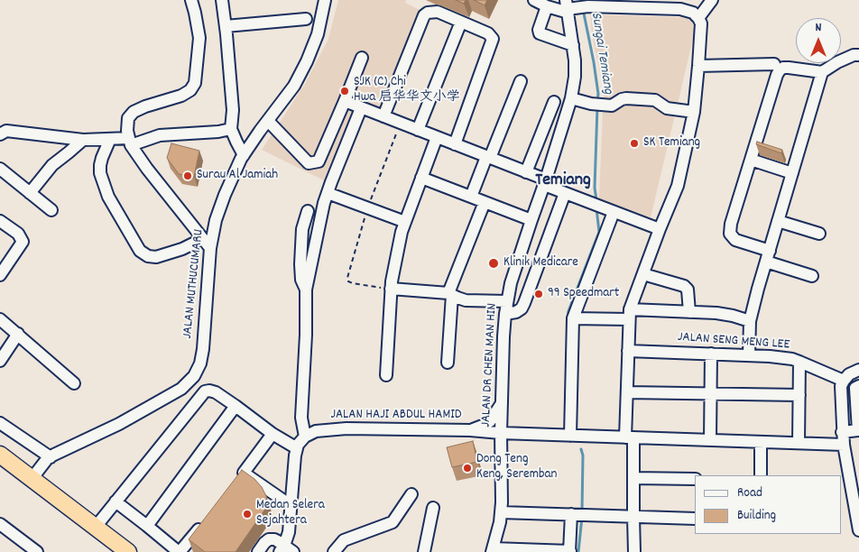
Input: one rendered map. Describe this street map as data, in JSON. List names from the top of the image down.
{
  "streets": {
    "street": [
      "JALAN MUTHUCUMARU",
      "JALAN SENG MENG LEE",
      "JALAN DR CHEN MAN HIN",
      "JALAN HAJI ABDUL HAMID"
    ]
  },
  "crossings": [
    ["JALAN DR CHEN MAN HIN", "JALAN HAJI ABDUL HAMID"]
  ],
  "districts": ["Temiang"],
  "water": ["Sungai Temiang"],
  "places": [
    "SJK (C) Chi Hwa 启华华文小学",
    "SK Temiang",
    "Surau Al Jamiah",
    "Klinik Medicare",
    "99 Speedmart",
    "Dong Teng Keng, Seremban",
    "Medan Selera Sejahtera"
  ],
  "legend": ["Road", "Building"],
  "north": "top"
}
